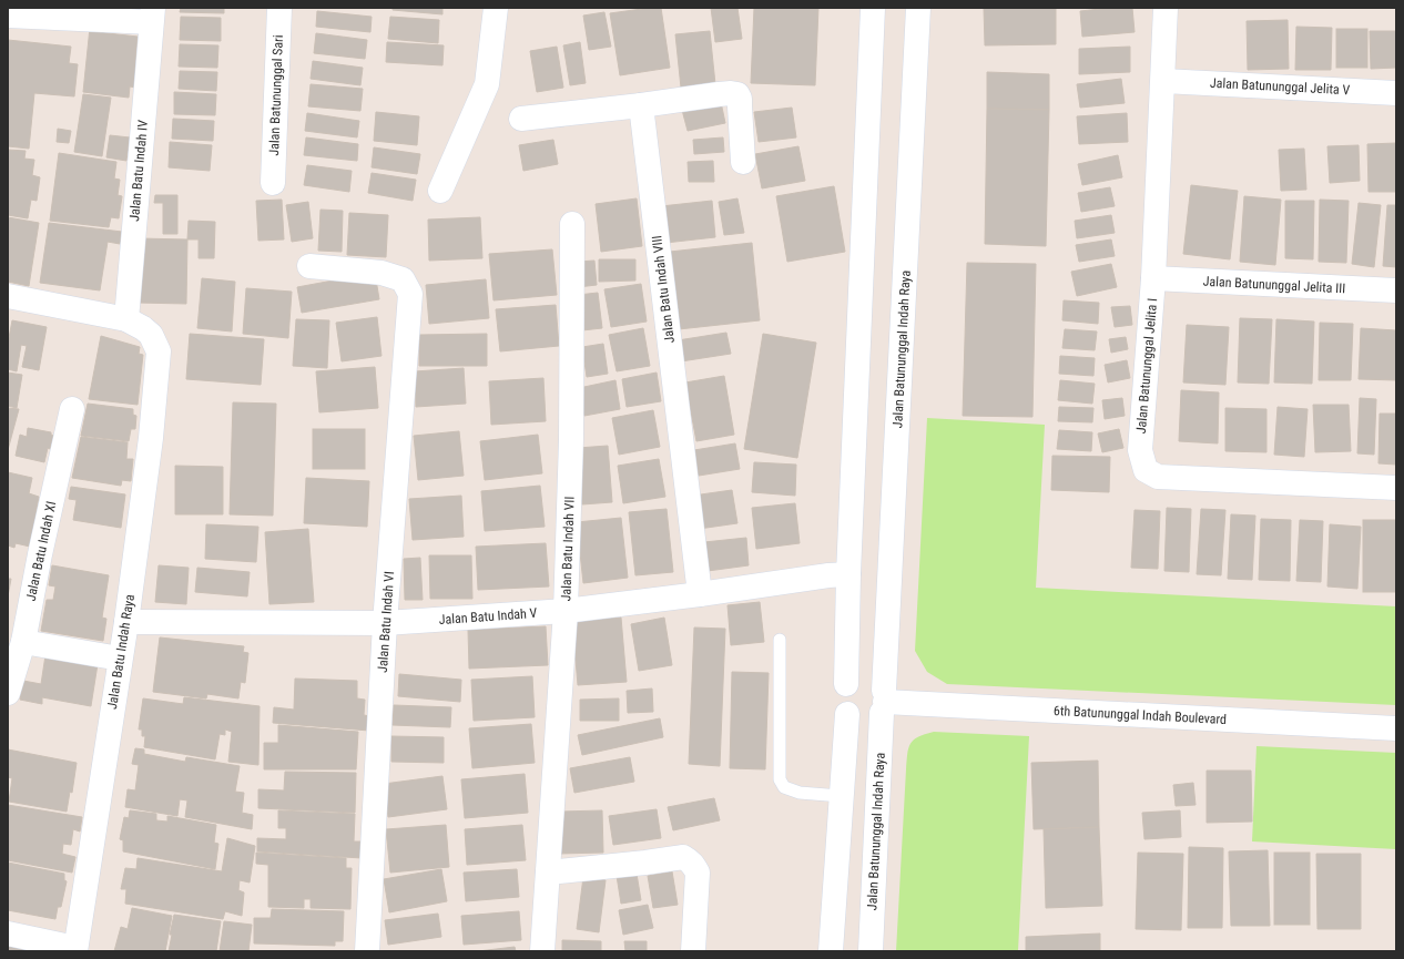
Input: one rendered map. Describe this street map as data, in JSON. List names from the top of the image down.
{
  "streets": {
    "street": [
      "Jalan Batununggal Jelita V",
      "Jalan Batununggal Sari",
      "Jalan Batu Indah IV",
      "Jalan Batununggal Jelita III",
      "Jalan Batu Indah VIII",
      "Jalan Batununggal Indah Raya",
      "Jalan Batununggal Jelita I",
      "Jalan Batu Indah VII",
      "Jalan Batu Indah XI",
      "Jalan Batu Indah V",
      "Jalan Batu Indah VI",
      "Jalan Batu Indah Raya",
      "6th Batununggal Indah Boulevard"
    ]
  },
  "crossings": [
    ["Jalan Batununggal Jelita V", "Jalan Batununggal Jelita I"],
    ["Jalan Batu Indah IV", "Jalan Batu Indah Raya"],
    ["Jalan Batununggal Jelita III", "Jalan Batununggal Jelita I"],
    ["Jalan Batu Indah VIII", "Jalan Batu Indah V"],
    ["Jalan Batununggal Indah Raya", "6th Batununggal Indah Boulevard"],
    ["Jalan Batu Indah VII", "Jalan Batu Indah V"],
    ["Jalan Batu Indah V", "Jalan Batu Indah VI"],
    ["Jalan Batu Indah V", "Jalan Batu Indah Raya"]
  ]
}
